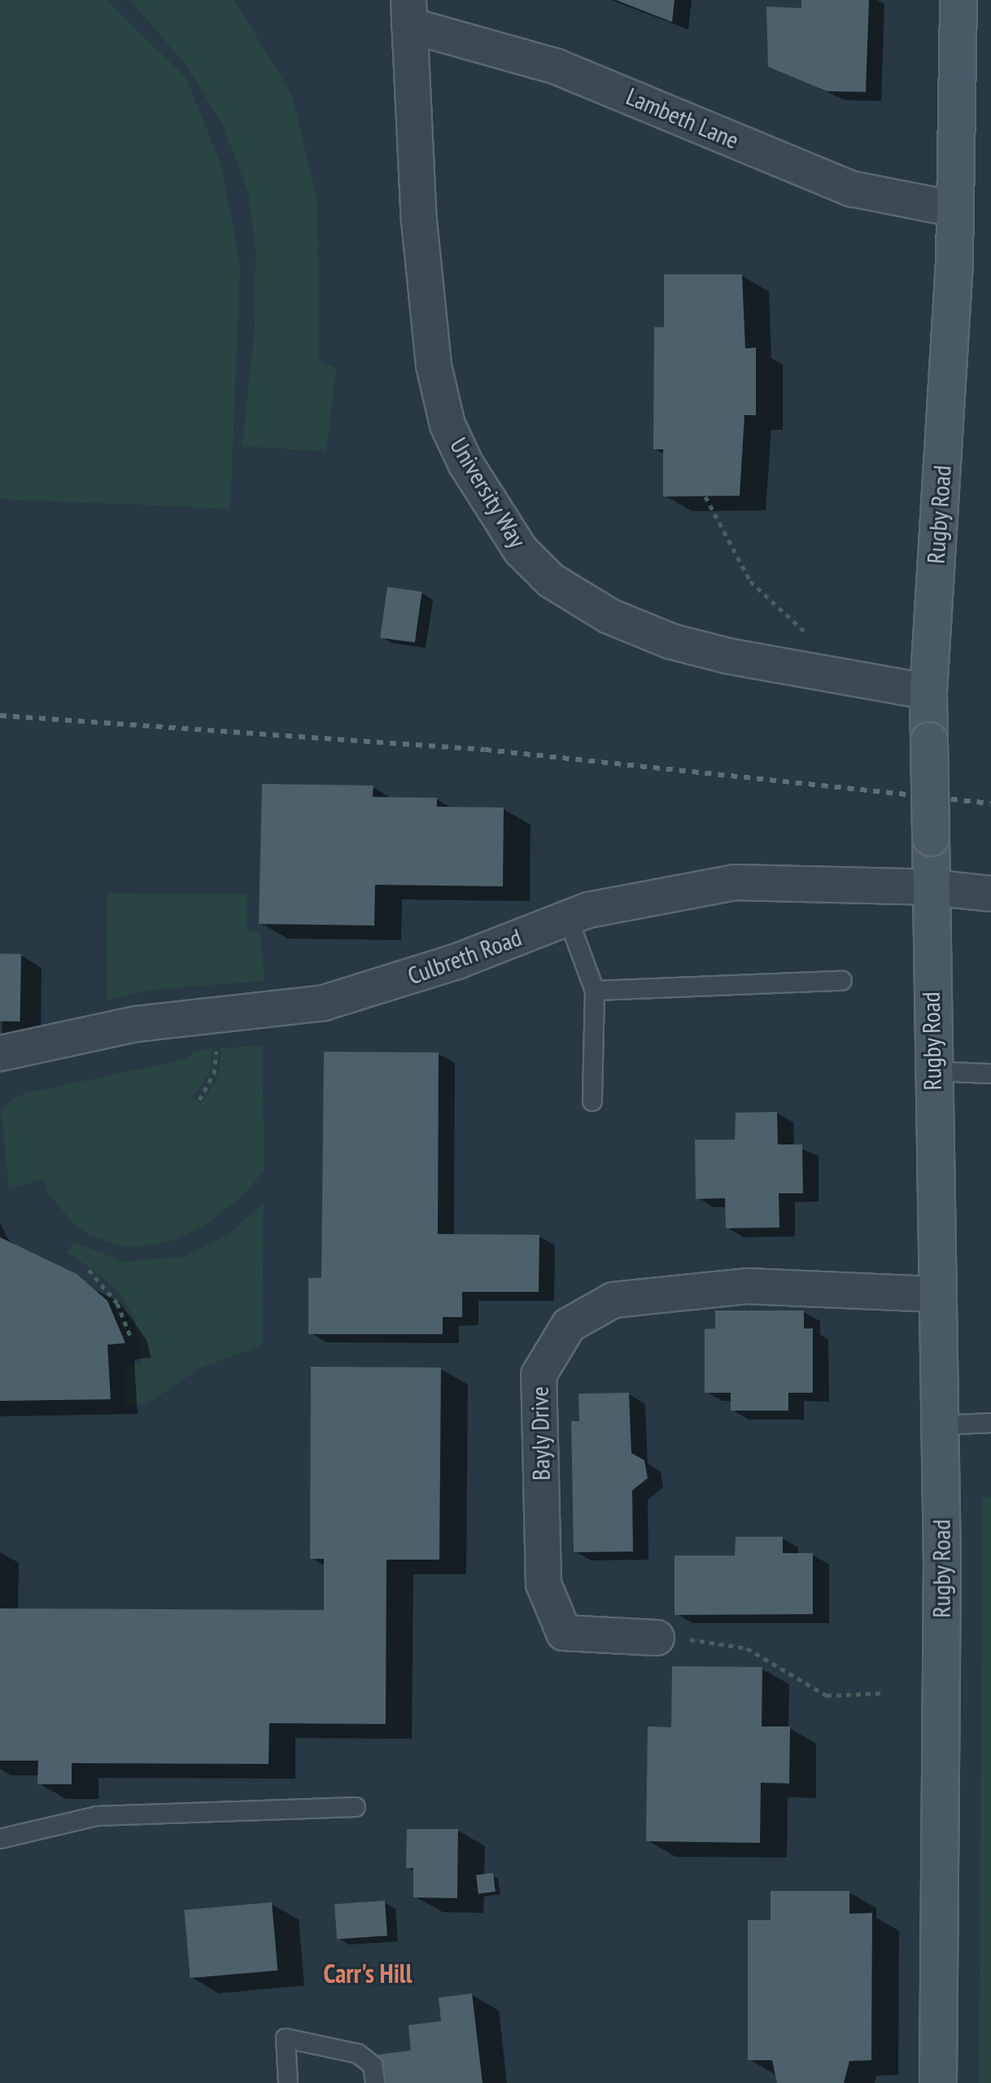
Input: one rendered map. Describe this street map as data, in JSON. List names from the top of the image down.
{
  "streets": {
    "main road": ["Rugby Road"],
    "street": [
      "Lambeth Lane",
      "University Way",
      "Culbreth Road",
      "Bayly Drive"
    ]
  },
  "crossings": [
    ["Lambeth Lane", "University Way"],
    ["Lambeth Lane", "Rugby Road"],
    ["University Way", "Rugby Road"],
    ["Rugby Road", "Culbreth Road"],
    ["Rugby Road", "Bayly Drive"]
  ],
  "districts": ["Carr's Hill"]
}
